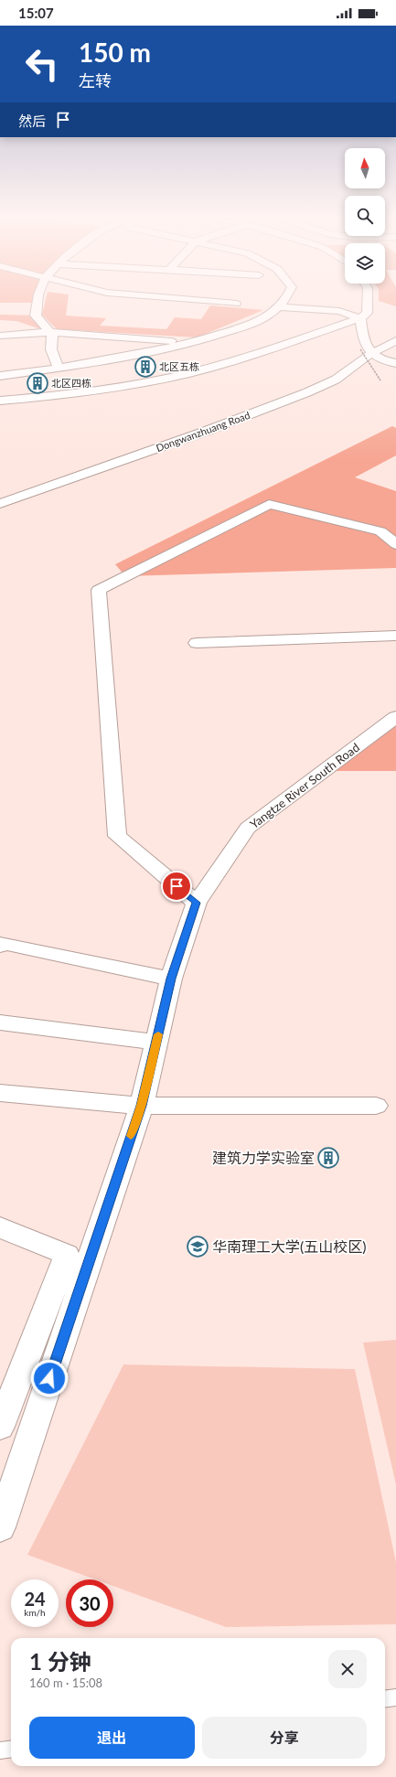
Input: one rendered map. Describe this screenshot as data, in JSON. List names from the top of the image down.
{
  "streets": {
    "street": ["Dongwanzhuang Road", "Yangtze River South Road"]
  },
  "places": {
    "building": ["北区五栋", "北区四栋", "建筑力学实验室"],
    "school or university": ["华南理工大学(五山校区)"]
  },
  "north": "top",
  "page": {
    "status": "15:07",
    "turn": ["150 m", "左转"],
    "then": "然后",
    "speed": "24 km/h",
    "limit": "30",
    "heading": ["1 分钟", "160 m · 15:08"],
    "buttons": ["退出", "分享"]
  }
}
